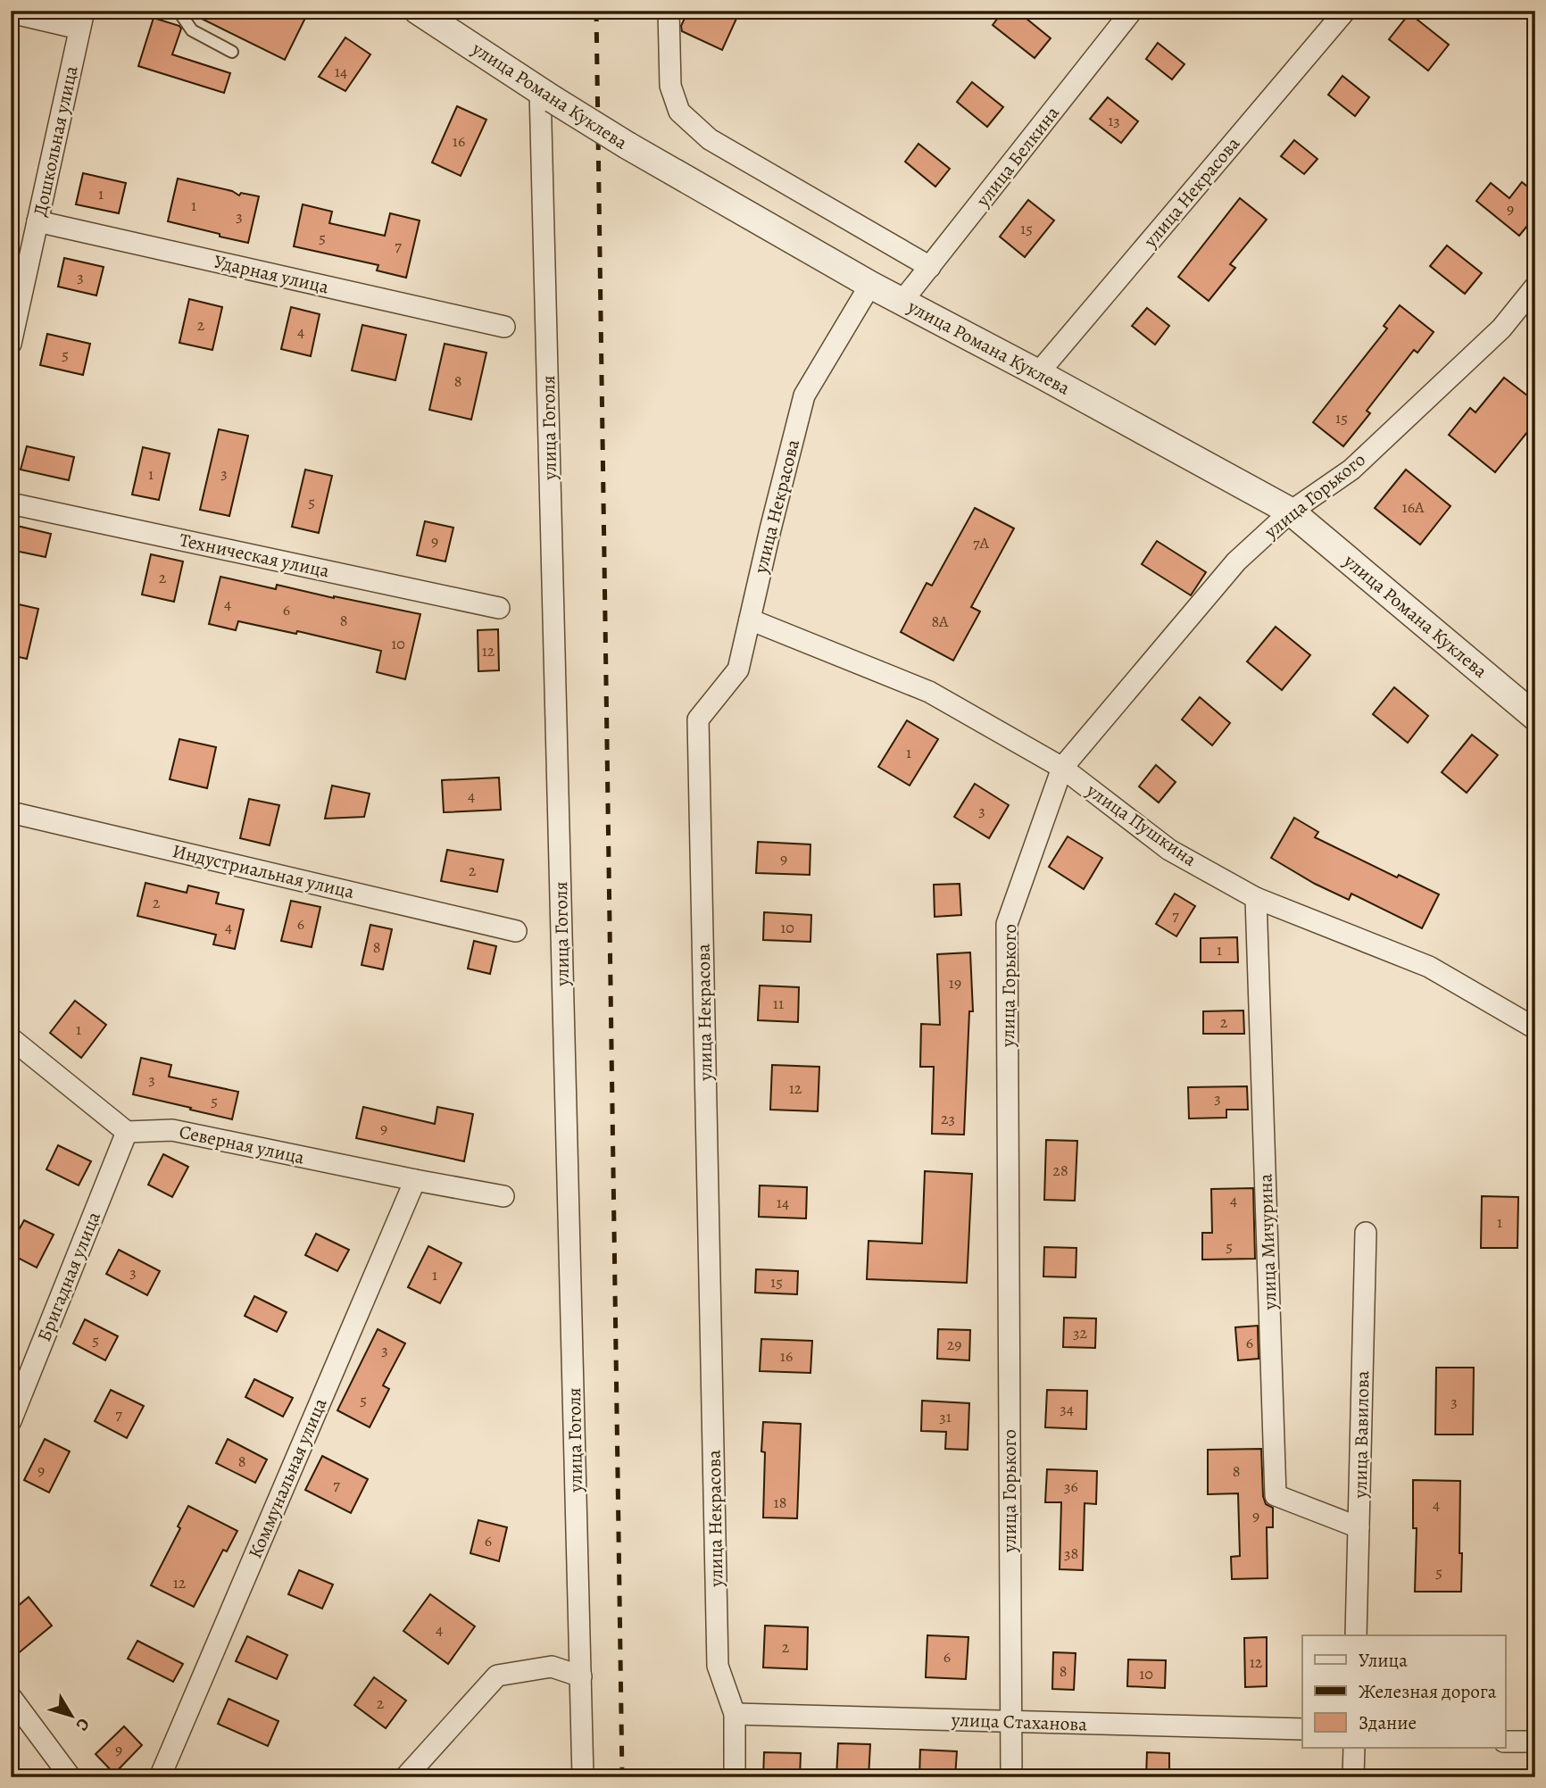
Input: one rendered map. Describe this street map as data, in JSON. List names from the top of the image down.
{
  "streets": {
    "street": [
      "улица Романа Куклева",
      "Дошкольная улица",
      "улица Белкина",
      "улица Некрасова",
      "Ударная улица",
      "улица Гоголя",
      "улица Горького",
      "Техническая улица",
      "улица Пушкина",
      "Индустриальная улица",
      "Северная улица",
      "улица Мичурина",
      "Бригадная улица",
      "улица Вавилова",
      "Коммунальная улица",
      "улица Стаханова"
    ]
  },
  "crossings": [
    ["улица Романа Куклева", "улица Белкина"],
    ["улица Романа Куклева", "улица Некрасова"],
    ["улица Романа Куклева", "улица Гоголя"],
    ["улица Романа Куклева", "улица Горького"],
    ["Дошкольная улица", "Ударная улица"],
    ["улица Некрасова", "улица Пушкина"],
    ["улица Некрасова", "улица Стаханова"],
    ["улица Горького", "улица Пушкина"],
    ["улица Горького", "улица Стаханова"],
    ["улица Пушкина", "улица Мичурина"],
    ["Северная улица", "Бригадная улица"],
    ["Северная улица", "Коммунальная улица"],
    ["улица Мичурина", "улица Вавилова"]
  ],
  "house_numbers": [
    "14",
    "13",
    "16",
    "1",
    "1",
    "9",
    "3",
    "15",
    "5",
    "7",
    "3",
    "2",
    "4",
    "5",
    "8",
    "15",
    "3",
    "1",
    "5",
    "16А",
    "9",
    "7А",
    "2",
    "4",
    "6",
    "8",
    "8А",
    "10",
    "12",
    "1",
    "4",
    "3",
    "9",
    "2",
    "2",
    "7",
    "6",
    "4",
    "10",
    "8",
    "1",
    "19",
    "11",
    "2",
    "1",
    "3",
    "12",
    "3",
    "5",
    "23",
    "9",
    "28",
    "4",
    "14",
    "1",
    "5",
    "3",
    "1",
    "15",
    "32",
    "5",
    "6",
    "29",
    "3",
    "16",
    "5",
    "3",
    "34",
    "7",
    "31",
    "8",
    "9",
    "8",
    "7",
    "36",
    "18",
    "4",
    "9",
    "6",
    "38",
    "5",
    "12",
    "4",
    "2",
    "6",
    "12",
    "8",
    "10",
    "2",
    "9"
  ],
  "legend": ["Улица", "Железная дорога", "Здание"],
  "north": "bottom right"
}
